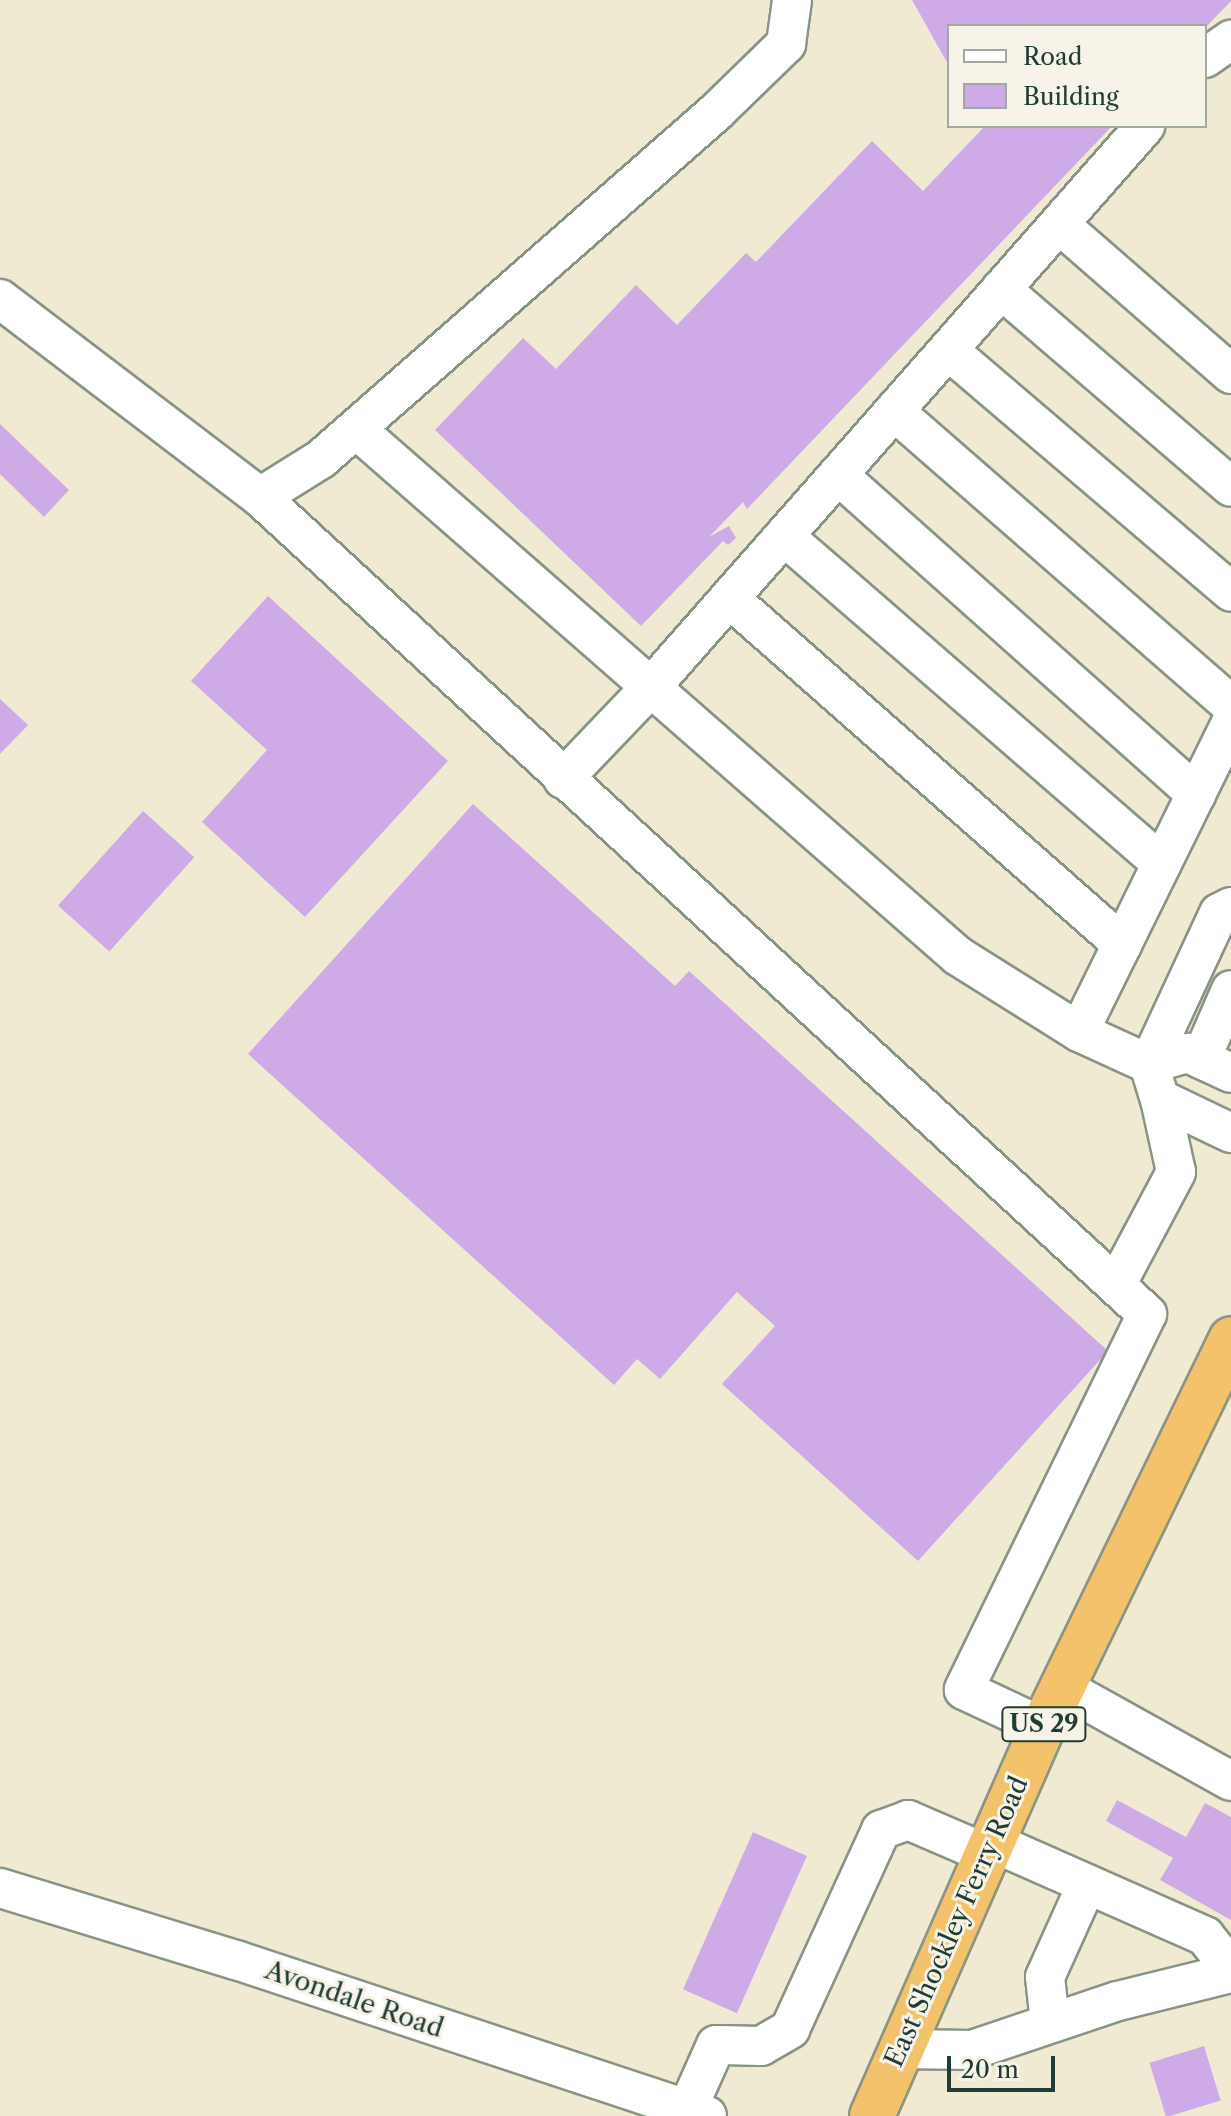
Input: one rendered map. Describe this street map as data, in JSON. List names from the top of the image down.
{
  "streets": {
    "highway": ["US 29", "East Shockley Ferry Road"],
    "street": ["Avondale Road"]
  },
  "legend": ["Road", "Building"],
  "scale_bar": "20 m"
}
